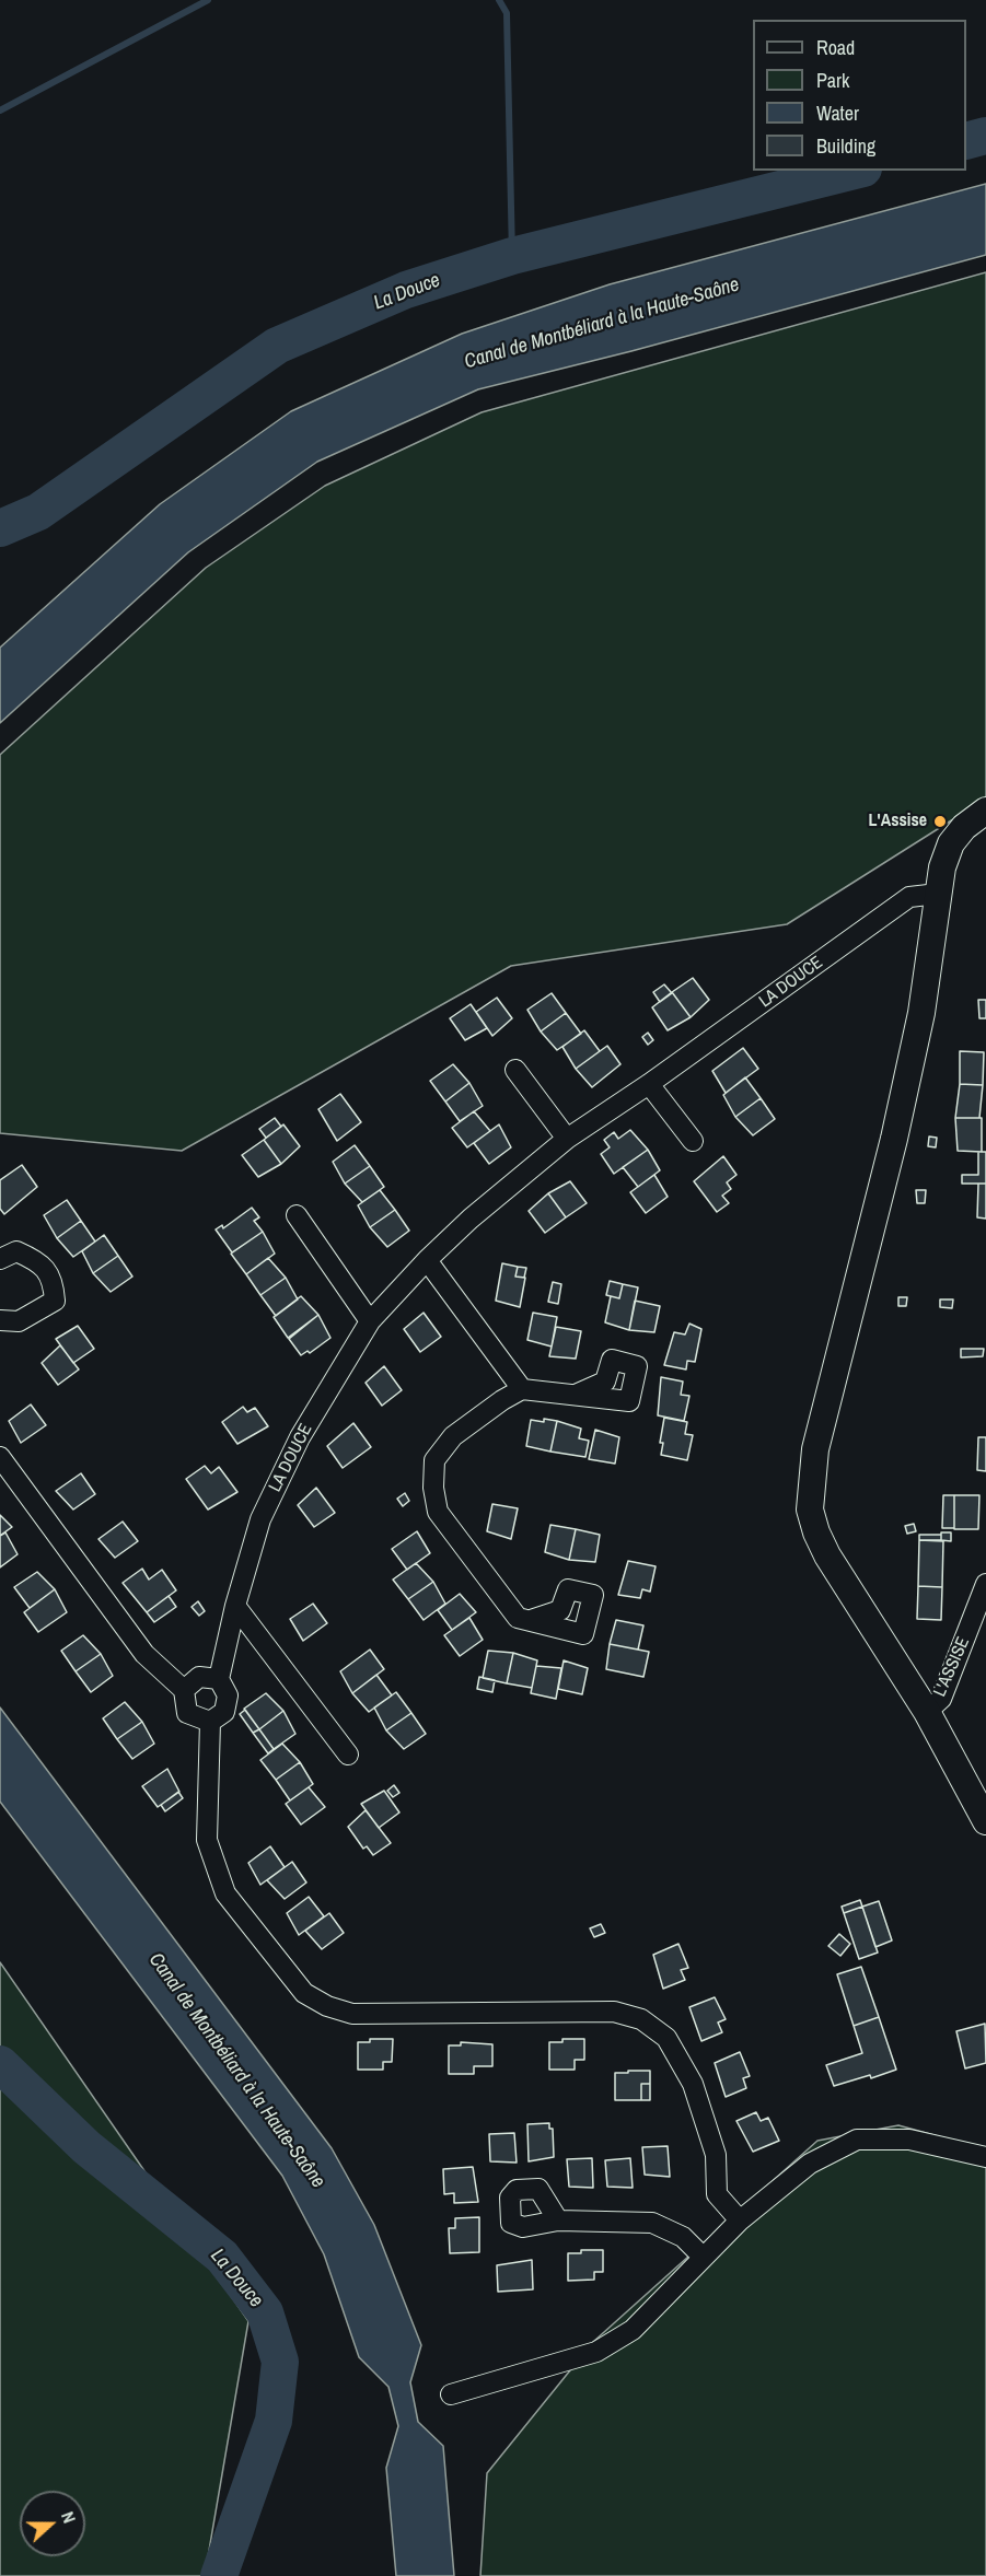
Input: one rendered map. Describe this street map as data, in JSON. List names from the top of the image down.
{
  "streets": {
    "street": ["LA DOUCE", "L'ASSISE"]
  },
  "water": ["La Douce", "Canal de Montbéliard à la Haute-Saône"],
  "places": ["L'Assise"],
  "legend": [
    "Road",
    "Park",
    "Water",
    "Building"
  ],
  "north": "right"
}
